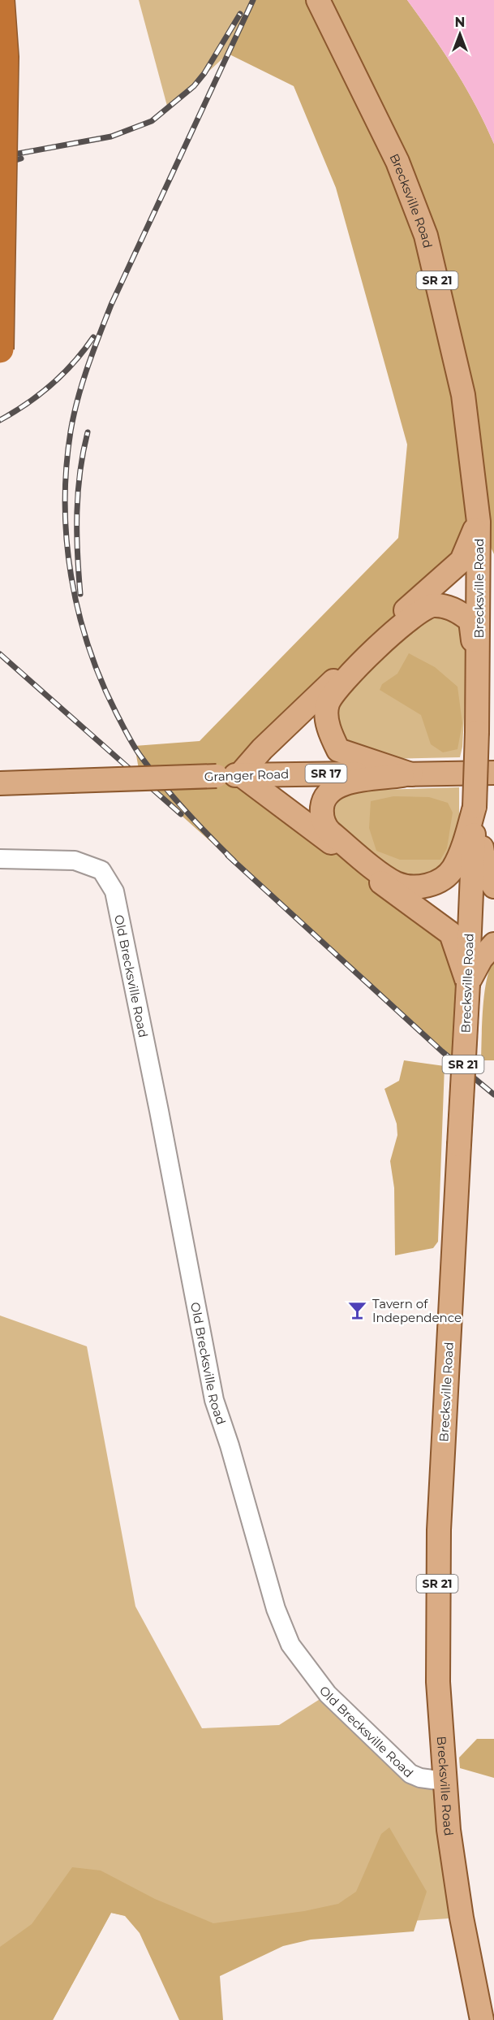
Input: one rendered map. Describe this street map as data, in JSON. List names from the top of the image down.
{
  "streets": {
    "main road": [
      "Brecksville Road",
      "SR 21",
      "SR 17",
      "Granger Road"
    ],
    "street": ["Old Brecksville Road"]
  },
  "crossings": [
    ["Brecksville Road", "Old Brecksville Road"]
  ],
  "places": {
    "bar": ["Tavern of Independence"]
  },
  "north": "top"
}
